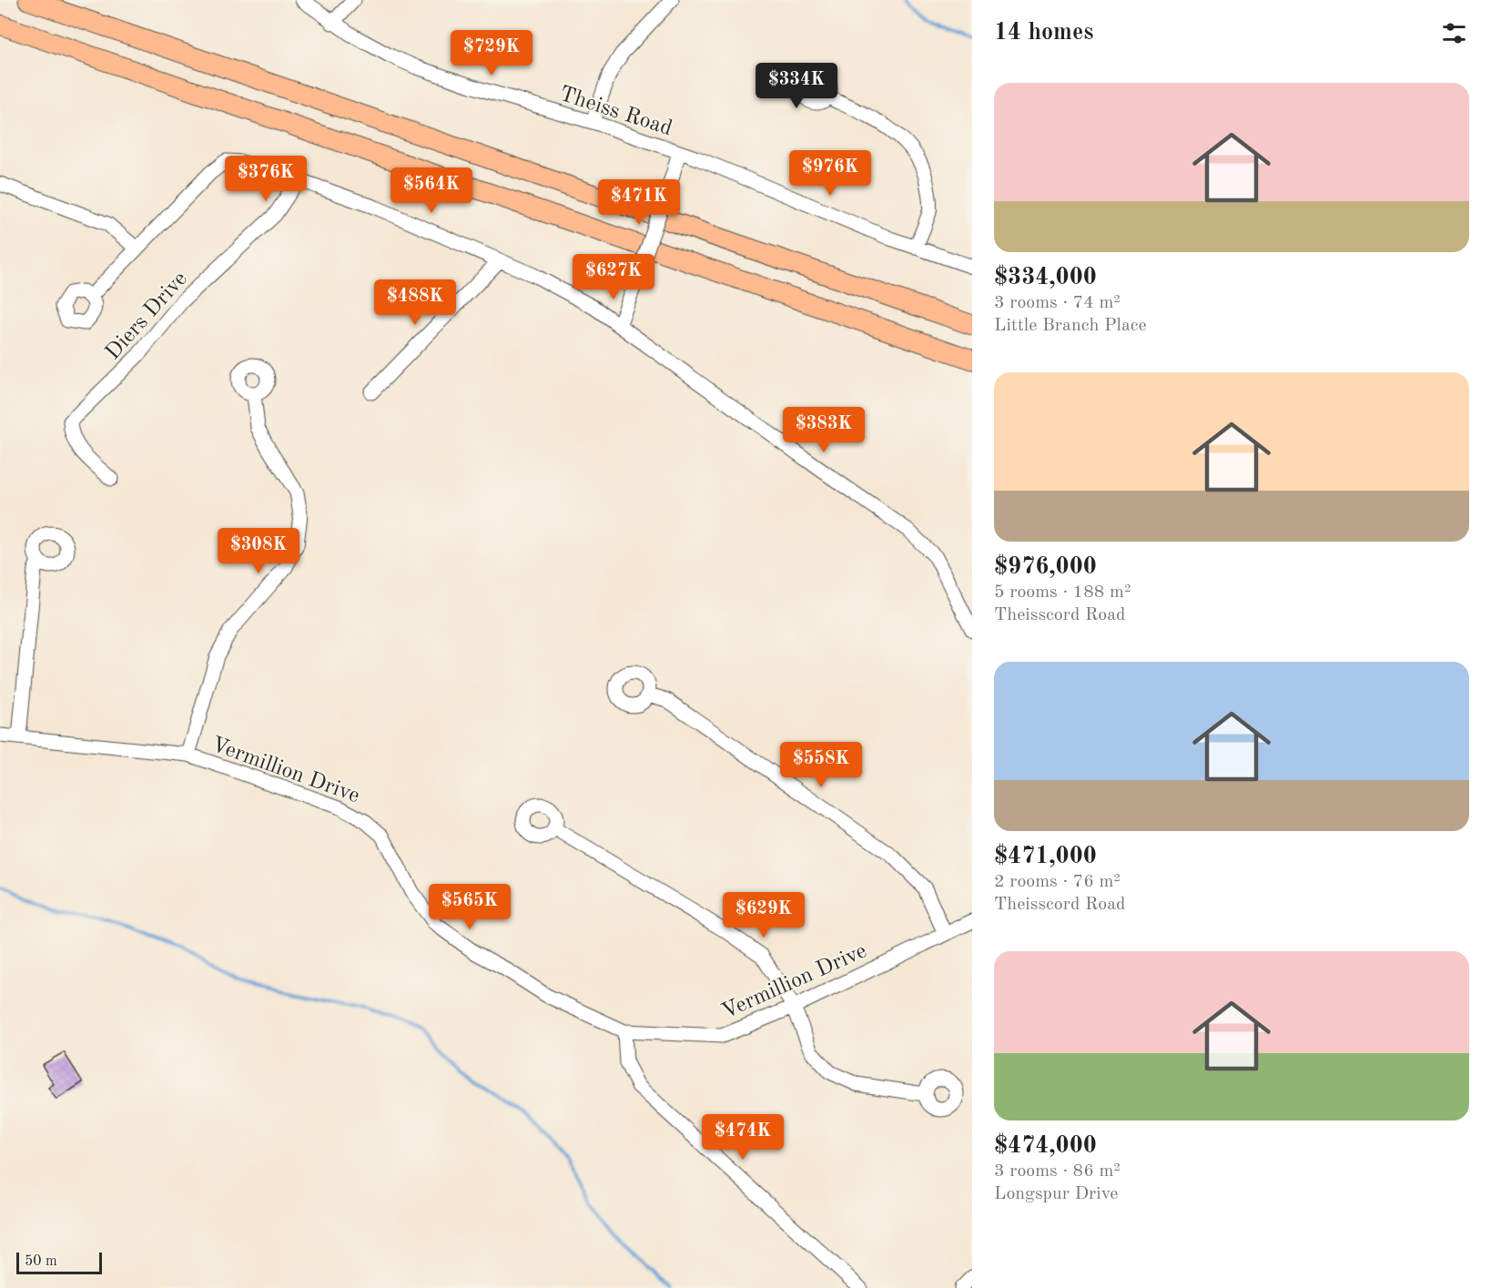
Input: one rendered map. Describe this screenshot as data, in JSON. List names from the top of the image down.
{
  "streets": {
    "street": ["Theiss Road", "Diers Drive", "Vermillion Drive"]
  },
  "scale_bar": "50 m",
  "page": {
    "heading": "14 homes",
    "price": [
      "$729K",
      "$334K",
      "$976K",
      "$376K",
      "$564K",
      "$471K",
      "$627K",
      "$488K",
      "$383K",
      "$308K",
      "$558K",
      "$565K",
      "$629K",
      "$474K"
    ],
    "list": [
      {
        "name": "$334,000",
        "note": "3 rooms · 74 m² · Little Branch Place"
      },
      {
        "name": "$976,000",
        "note": "5 rooms · 188 m² · Theisscord Road"
      },
      {
        "name": "$471,000",
        "note": "2 rooms · 76 m² · Theisscord Road"
      },
      {
        "name": "$474,000",
        "note": "3 rooms · 86 m² · Longspur Drive"
      }
    ],
    "scale": "50 m"
  }
}
